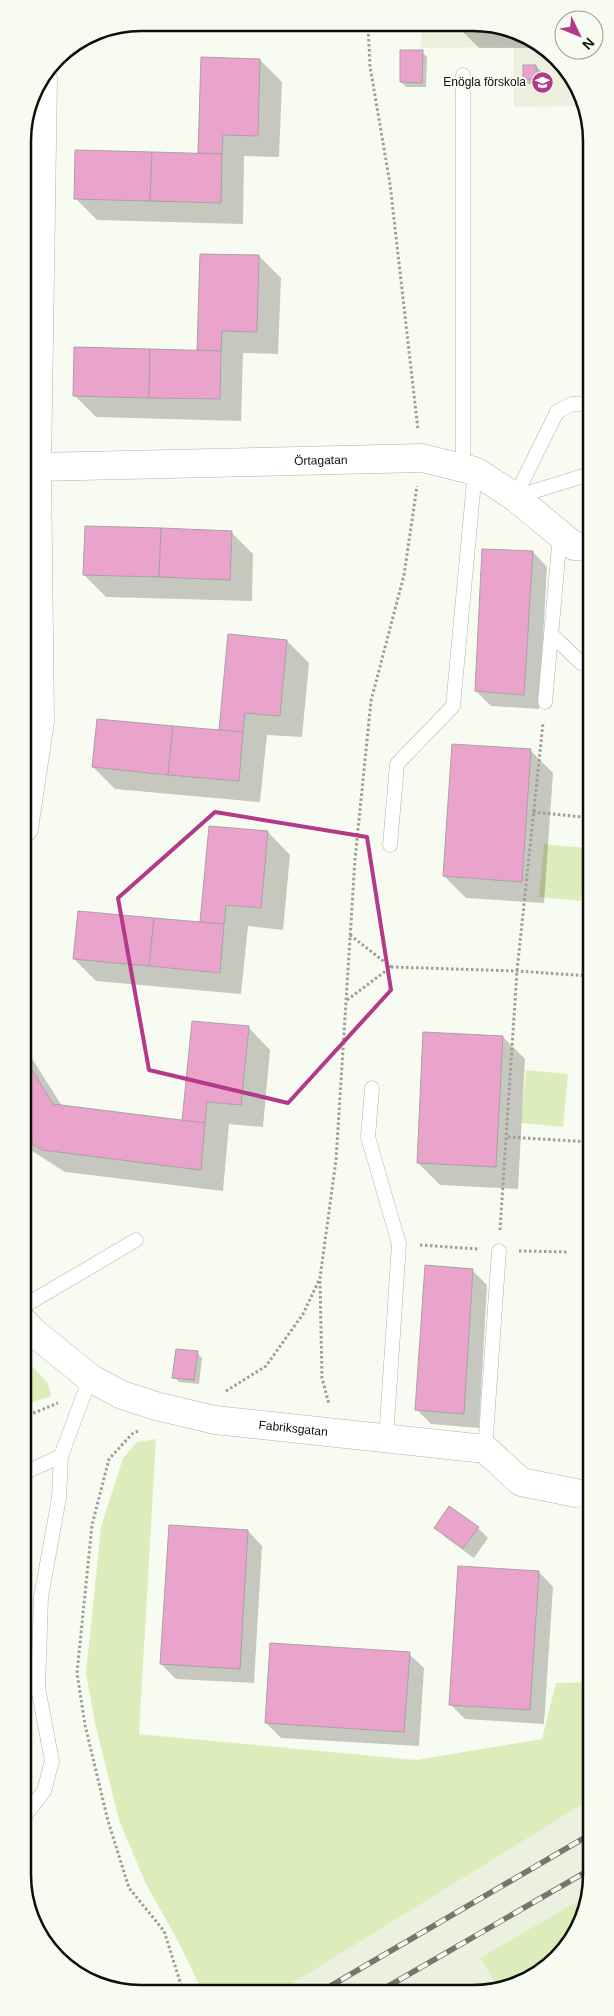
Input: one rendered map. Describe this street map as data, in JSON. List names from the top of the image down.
{
  "streets": {
    "street": ["Örtagatan", "Fabriksgatan"]
  },
  "places": {
    "school or university": ["Enögla förskola"]
  },
  "north": "bottom right"
}
